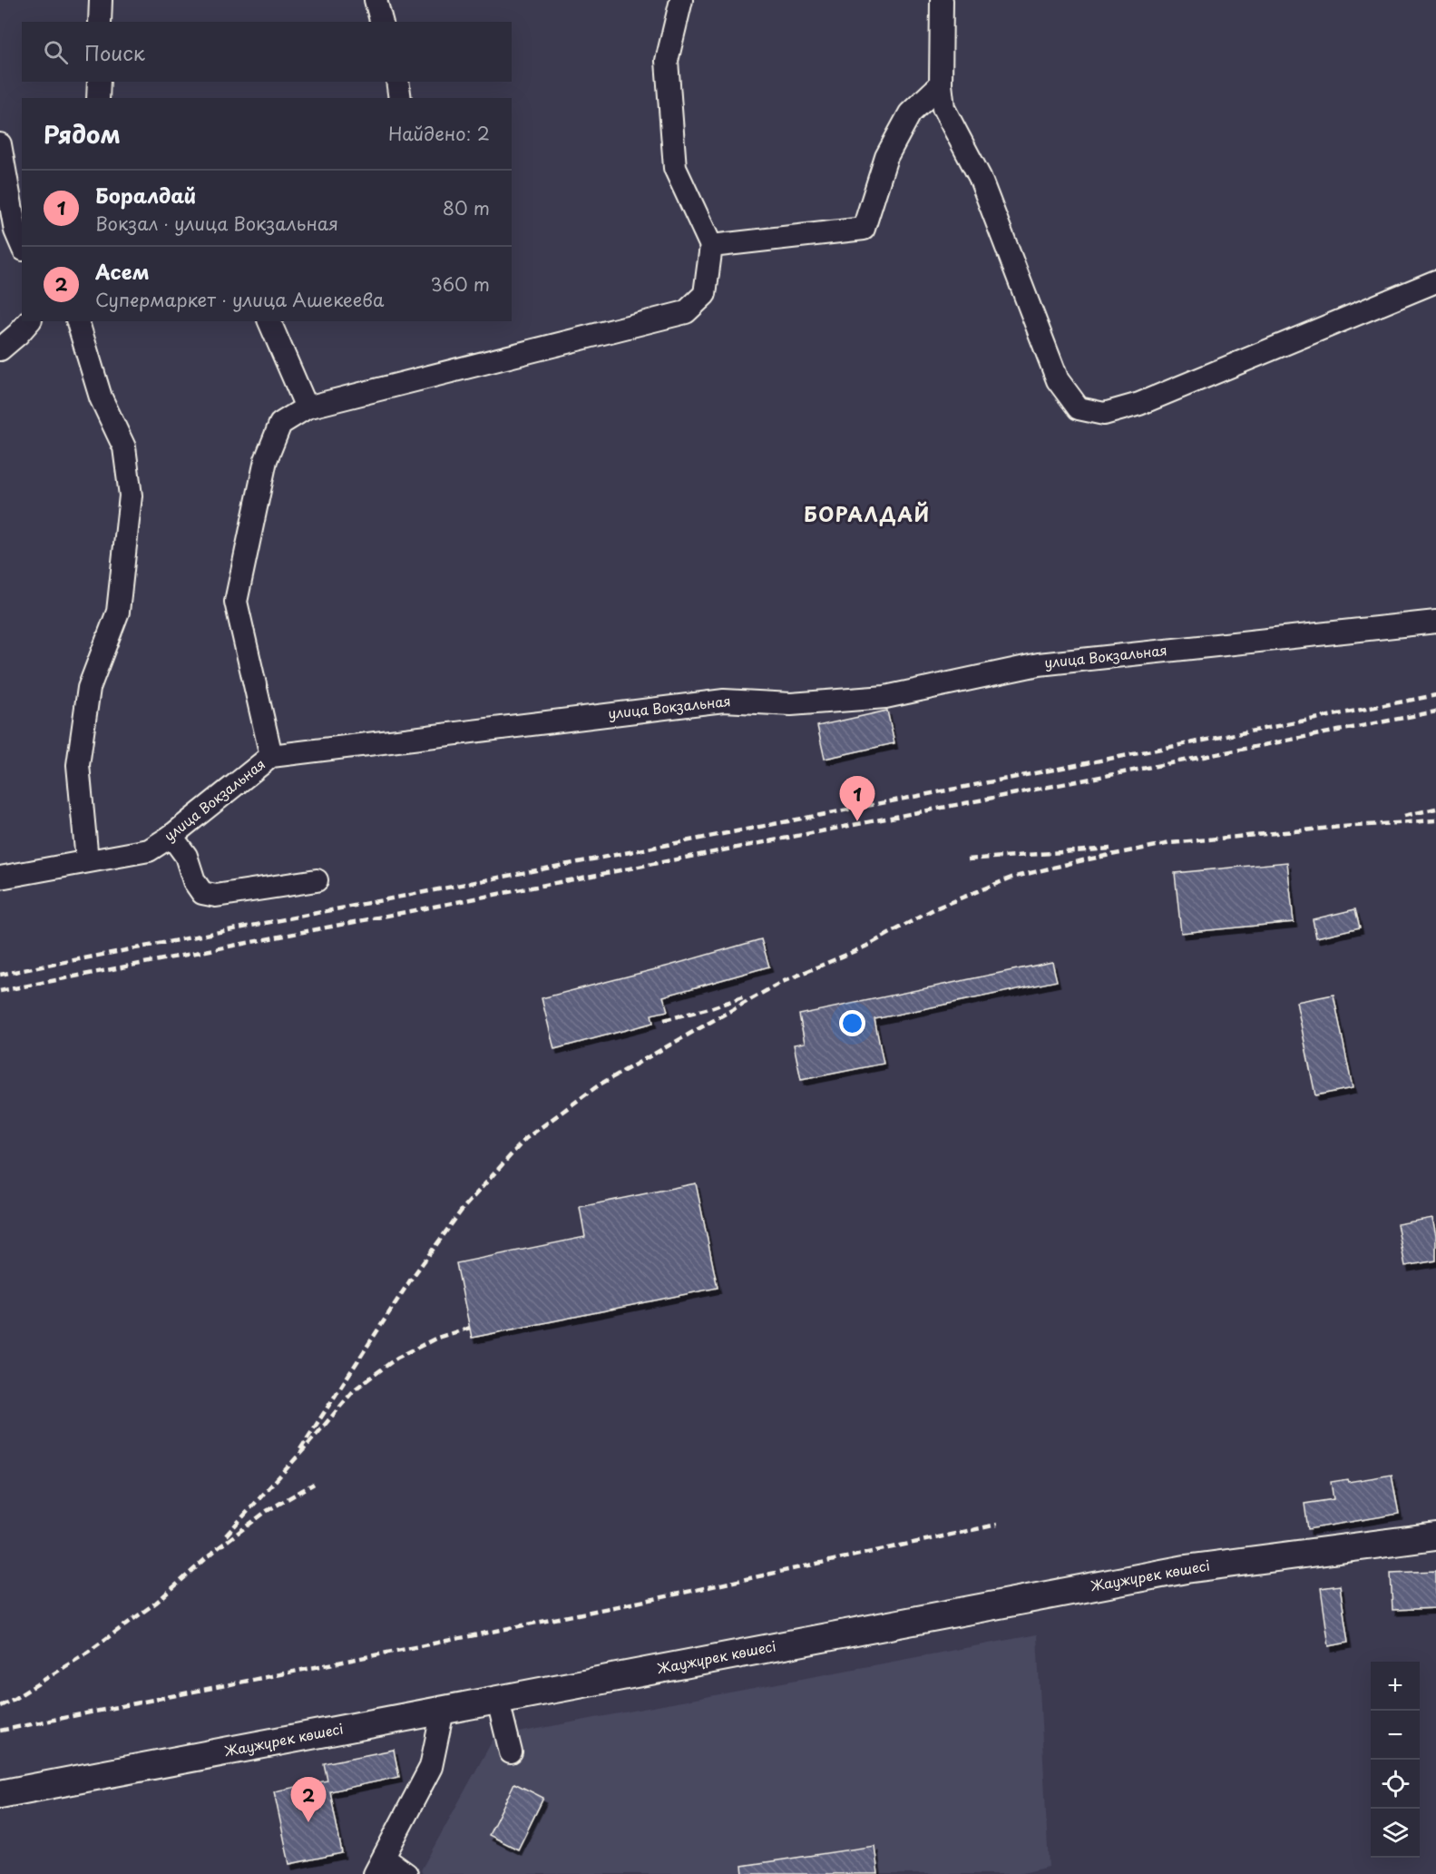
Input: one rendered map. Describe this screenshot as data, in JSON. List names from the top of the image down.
{
  "streets": {
    "main road": ["Жаужүрек көшесі"],
    "street": ["улица Вокзальная"]
  },
  "districts": ["БОРАЛДАЙ"],
  "page": {
    "search": "Поиск",
    "heading": ["Рядом", "Найдено: 2"],
    "list": [
      {
        "mark": "1",
        "name": "Боралдай",
        "note": "Вокзал · улица Вокзальная",
        "value": "80 m"
      },
      {
        "mark": "2",
        "name": "Асем",
        "note": "Супермаркет · улица Ашекеева",
        "value": "360 m"
      }
    ],
    "pins": ["1", "2"],
    "map_buttons": ["+", "−"]
  }
}
